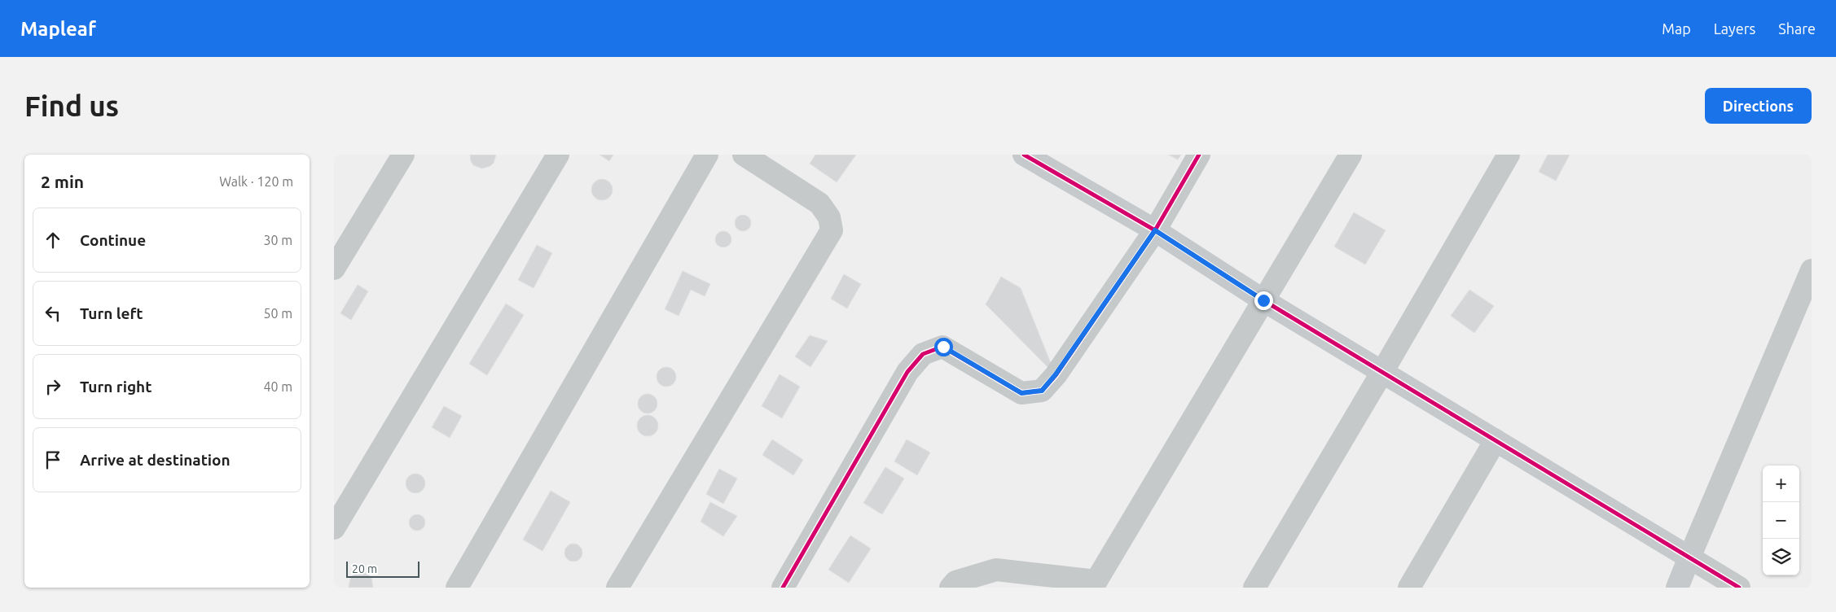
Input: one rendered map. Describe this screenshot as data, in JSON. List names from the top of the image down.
{
  "scale_bar": "20 m",
  "page": {
    "header": "Mapleaf",
    "nav": ["Map", "Layers", "Share"],
    "buttons": "Directions",
    "title": "Find us",
    "heading": ["2 min", "Walk · 120 m"],
    "list": [
      ["Continue", "30 m"],
      ["Turn left", "50 m"],
      ["Turn right", "40 m"],
      "Arrive at destination"
    ],
    "map_buttons": ["+", "−"],
    "scale": "20 m"
  }
}
